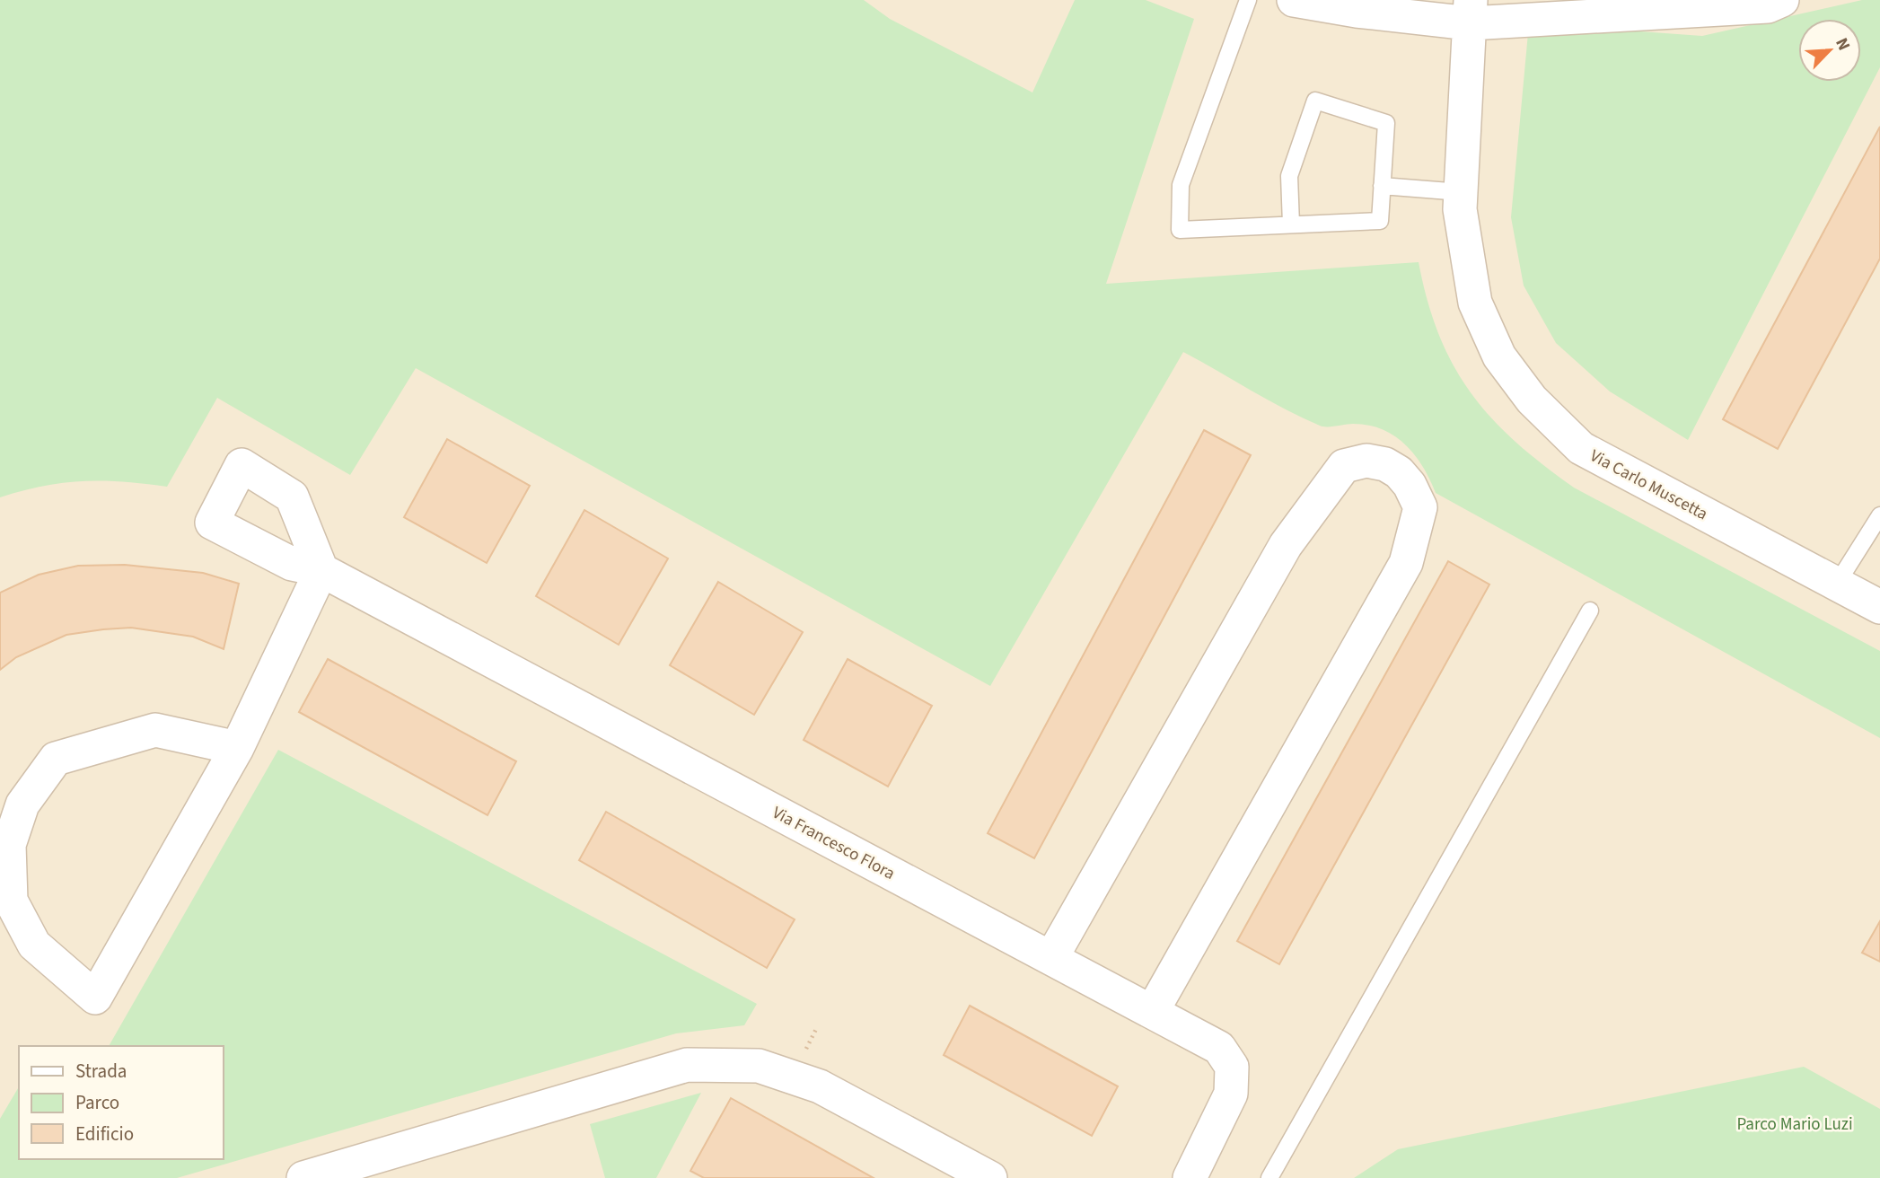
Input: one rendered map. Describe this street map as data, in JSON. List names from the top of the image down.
{
  "streets": {
    "street": ["Via Carlo Muscetta", "Via Francesco Flora"]
  },
  "parks": ["Parco Mario Luzi"],
  "legend": ["Strada", "Parco", "Edificio"],
  "north": "top right"
}
